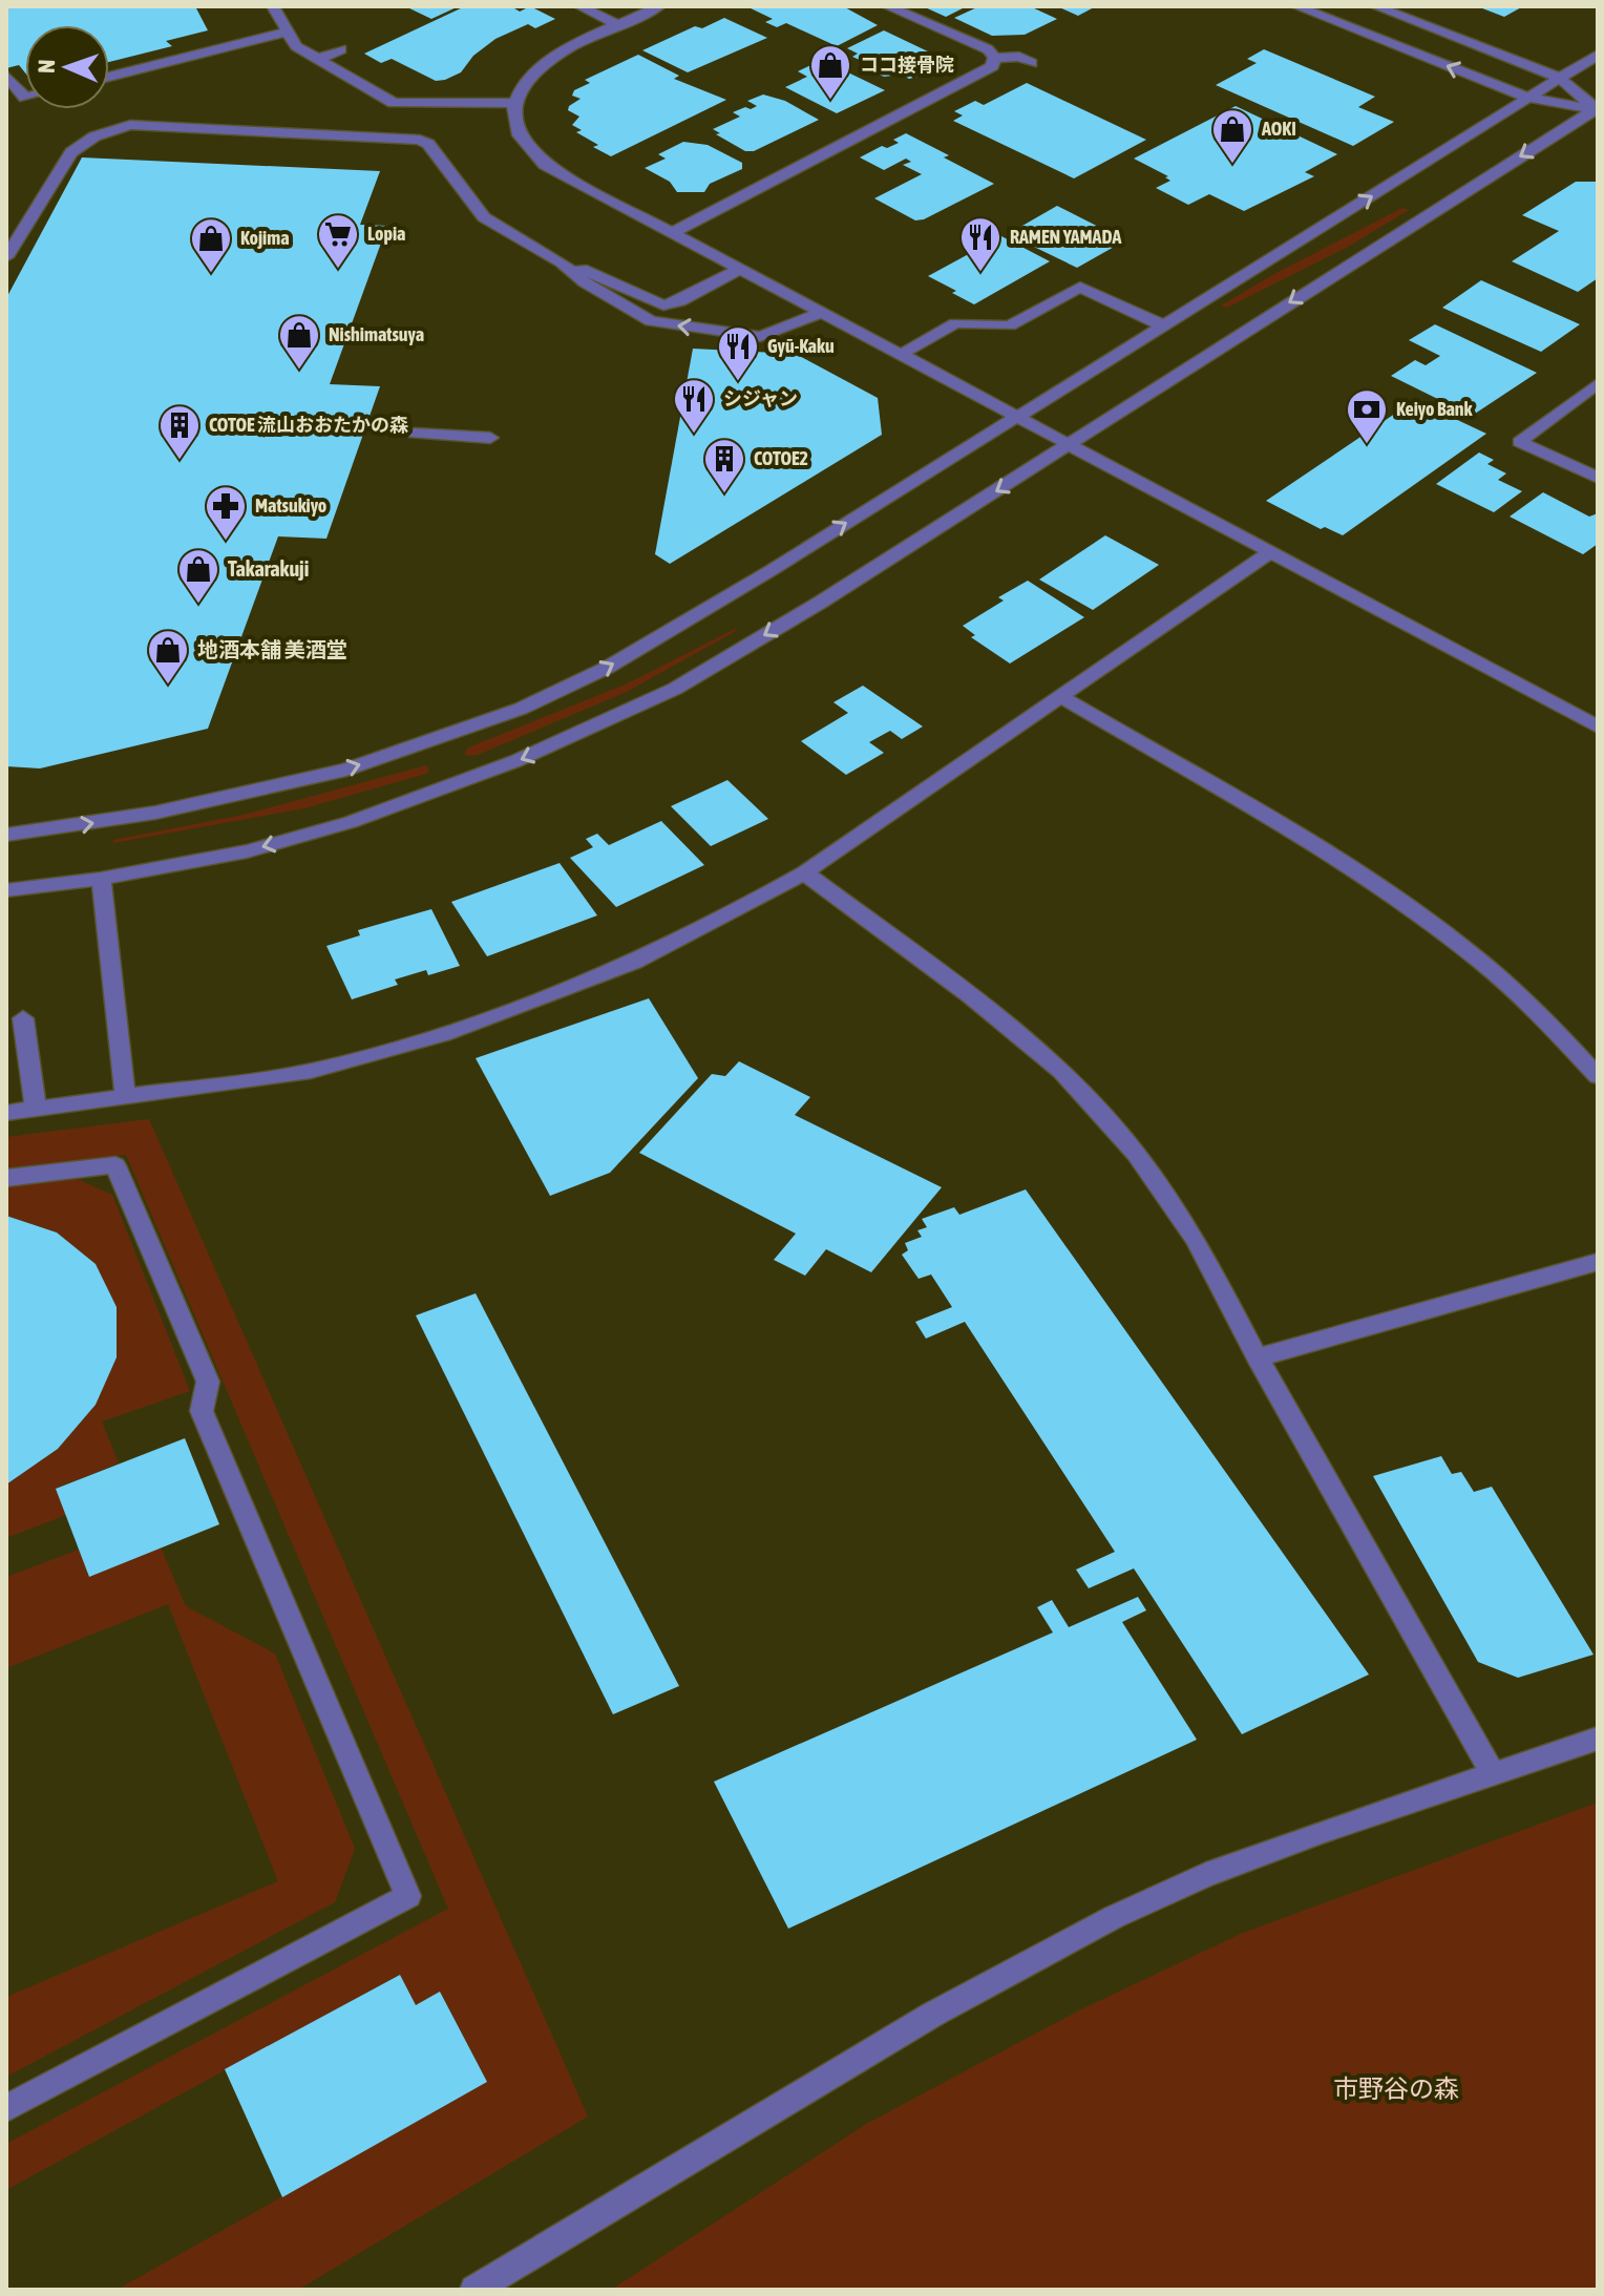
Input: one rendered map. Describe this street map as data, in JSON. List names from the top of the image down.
{
  "parks": ["市野谷の森"],
  "places": {
    "shop": [
      "ココ接骨院",
      "AOKI",
      "Kojima",
      "Nishimatsuya",
      "Takarakuji",
      "地酒本舗 美酒堂"
    ],
    "supermarket": ["Lopia"],
    "restaurant": ["RAMEN YAMADA", "Gyū-Kaku", "シジャン"],
    "bank": ["Keiyo Bank"],
    "building": ["COTOE 流山おおたかの森", "COTOE2"],
    "pharmacy": ["Matsukiyo"]
  },
  "north": "left"
}
